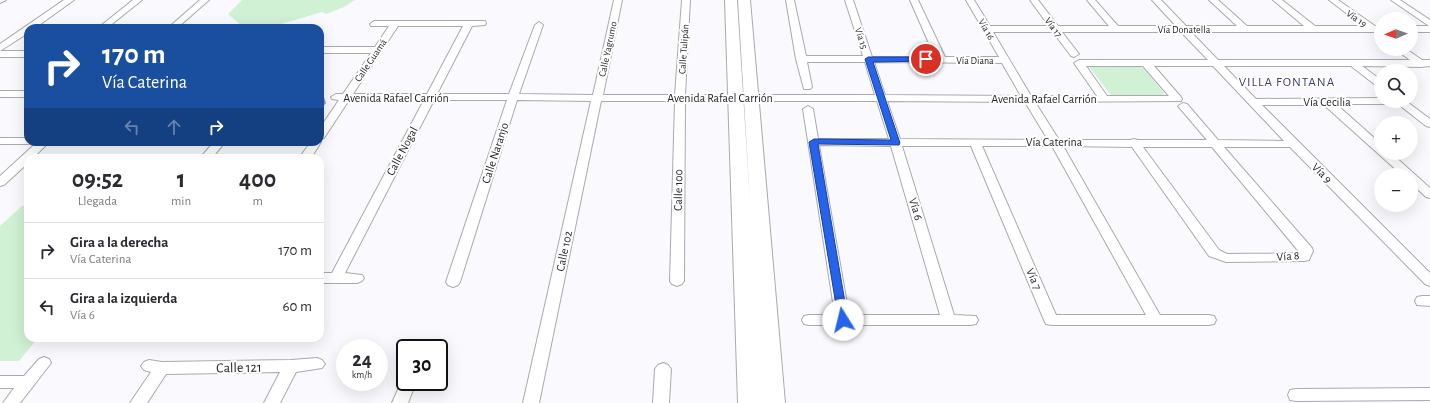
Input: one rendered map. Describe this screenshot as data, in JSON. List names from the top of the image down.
{
  "streets": {
    "street": [
      "Vía 19",
      "Vía 17",
      "Vía 16",
      "Vía Donatella",
      "Vía 15",
      "Calle Yagrumo",
      "Calle Tulipán",
      "Calle Guamá",
      "Vía Diana",
      "Avenida Rafael Carrión",
      "Vía Cecilia",
      "Vía Caterina",
      "Calle Nogal",
      "Calle Naranjo",
      "Vía 9",
      "Calle 100",
      "Vía 6",
      "Calle 102",
      "Vía 8",
      "Vía 7",
      "Calle 121"
    ]
  },
  "crossings": [
    ["Vía 17", "Vía Donatella"],
    ["Vía 17", "Avenida Rafael Carrión"],
    ["Vía 16", "Vía Donatella"],
    ["Vía 16", "Vía Diana"],
    ["Vía 16", "Avenida Rafael Carrión"],
    ["Vía Donatella", "Vía 9"],
    ["Vía 15", "Vía Diana"],
    ["Vía 15", "Avenida Rafael Carrión"],
    ["Vía 15", "Vía 6"],
    ["Calle Yagrumo", "Avenida Rafael Carrión"],
    ["Calle Yagrumo", "Calle 102"],
    ["Calle Tulipán", "Avenida Rafael Carrión"],
    ["Calle Tulipán", "Calle 100"],
    ["Calle Guamá", "Avenida Rafael Carrión"],
    ["Avenida Rafael Carrión", "Calle Nogal"],
    ["Avenida Rafael Carrión", "Calle Naranjo"],
    ["Avenida Rafael Carrión", "Calle 100"],
    ["Avenida Rafael Carrión", "Vía 6"],
    ["Avenida Rafael Carrión", "Calle 102"],
    ["Vía Cecilia", "Vía 9"],
    ["Vía Caterina", "Vía 9"],
    ["Vía Caterina", "Vía 6"],
    ["Vía Caterina", "Vía 8"],
    ["Vía Caterina", "Vía 7"]
  ],
  "districts": ["VILLA FONTANA"],
  "north": "left",
  "page": {
    "map_buttons": ["+", "−"],
    "turn": ["170 m", "Vía Caterina"],
    "eta": [
      "09:52",
      "Llegada",
      "1",
      "min",
      "400",
      "m"
    ],
    "list": [
      {
        "name": "Gira a la derecha",
        "note": "Vía Caterina",
        "value": "170 m"
      },
      {
        "name": "Gira a la izquierda",
        "note": "Vía 6",
        "value": "60 m"
      }
    ],
    "speed": "24 km/h",
    "limit": "30"
  }
}
